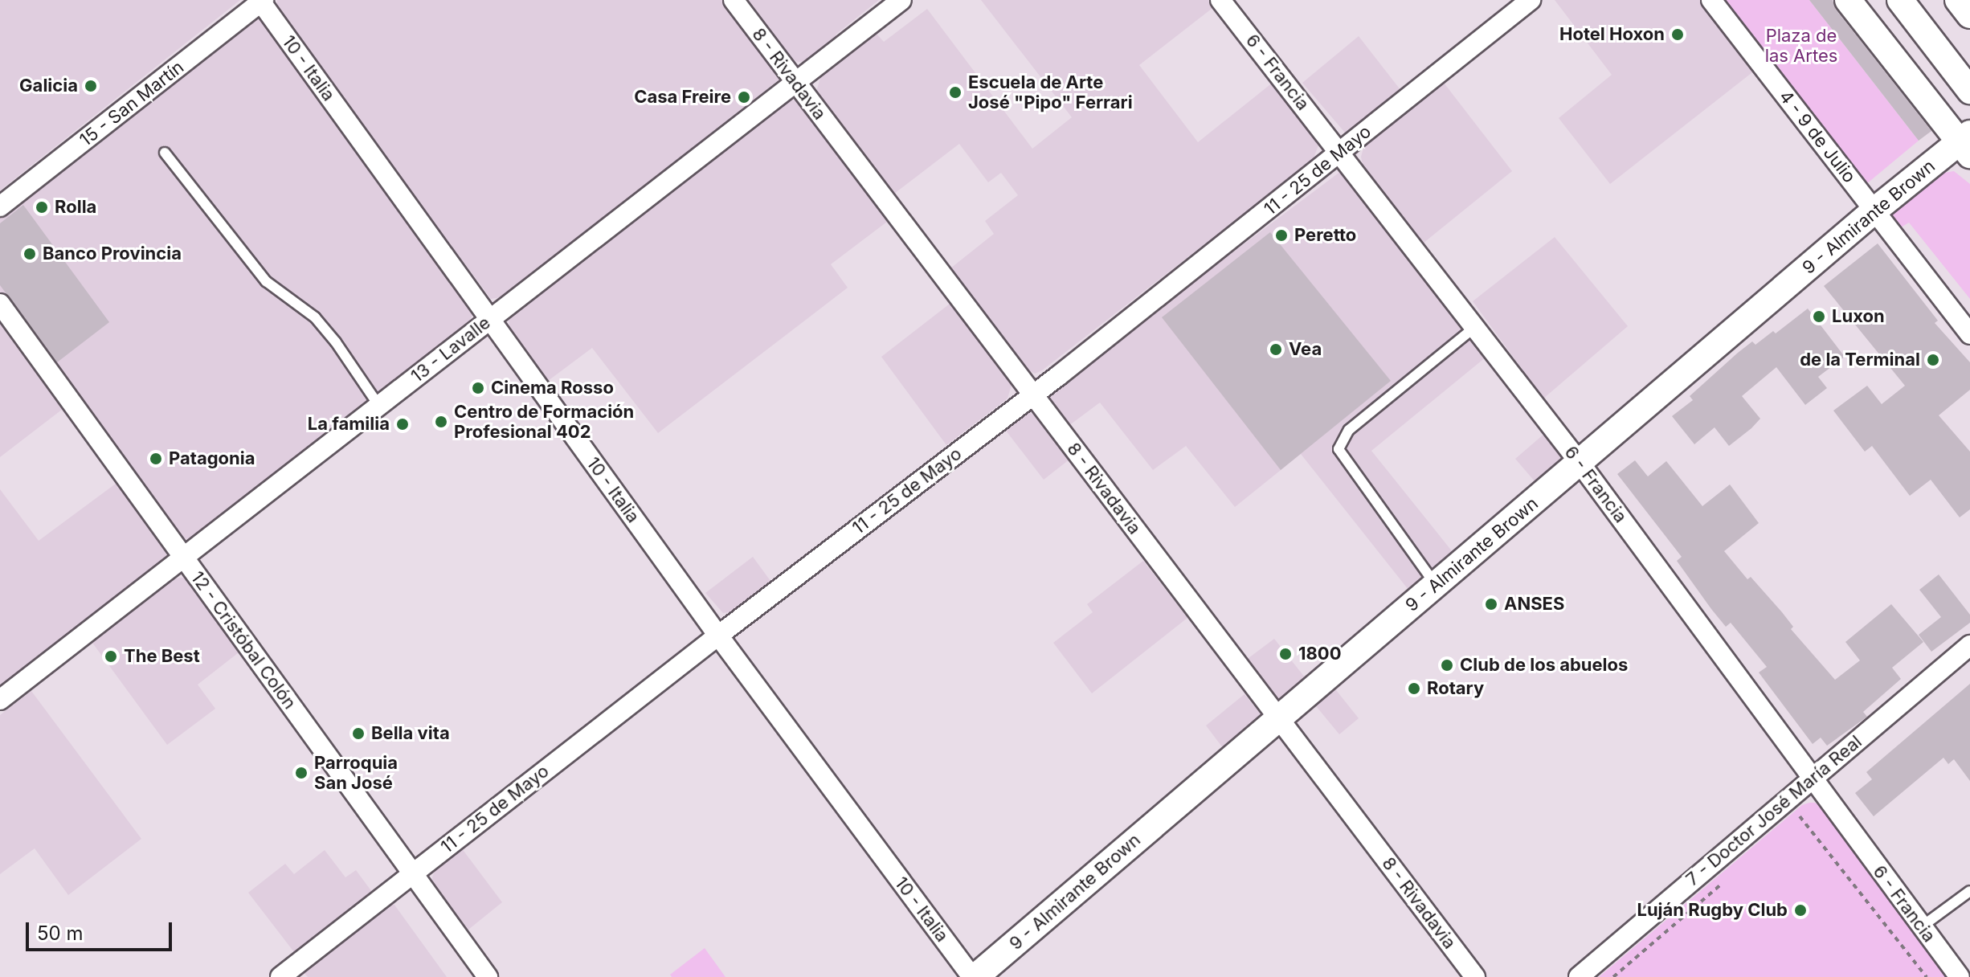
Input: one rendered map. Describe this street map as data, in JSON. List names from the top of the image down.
{
  "streets": {
    "street": [
      "10 - Italia",
      "6 - Francia",
      "8 - Rivadavia",
      "15 - San Martín",
      "4 - 9 de Julio",
      "11 - 25 de Mayo",
      "9 - Almirante Brown",
      "13 - Lavalle",
      "12 - Cristóbal Colón",
      "7 - Doctor José María Real"
    ]
  },
  "crossings": [
    ["10 - Italia", "15 - San Martín"],
    ["10 - Italia", "11 - 25 de Mayo"],
    ["10 - Italia", "9 - Almirante Brown"],
    ["10 - Italia", "13 - Lavalle"],
    ["6 - Francia", "11 - 25 de Mayo"],
    ["6 - Francia", "9 - Almirante Brown"],
    ["6 - Francia", "7 - Doctor José María Real"],
    ["8 - Rivadavia", "11 - 25 de Mayo"],
    ["8 - Rivadavia", "9 - Almirante Brown"],
    ["8 - Rivadavia", "13 - Lavalle"],
    ["4 - 9 de Julio", "9 - Almirante Brown"],
    ["11 - 25 de Mayo", "12 - Cristóbal Colón"],
    ["13 - Lavalle", "12 - Cristóbal Colón"]
  ],
  "parks": ["Plaza de las Artes"],
  "places": [
    "Hotel Hoxon",
    "Galicia",
    "Escuela de Arte José \"Pipo\" Ferrari",
    "Casa Freire",
    "Rolla",
    "Peretto",
    "Banco Provincia",
    "Luxon",
    "Vea",
    "de la Terminal",
    "Cinema Rosso",
    "Centro de Formación Profesional 402",
    "La familia",
    "Patagonia",
    "ANSES",
    "1800",
    "The Best",
    "Club de los abuelos",
    "Rotary",
    "Bella vita",
    "Parroquia San José",
    "Luján Rugby Club"
  ],
  "scale_bar": "50 m"
}
